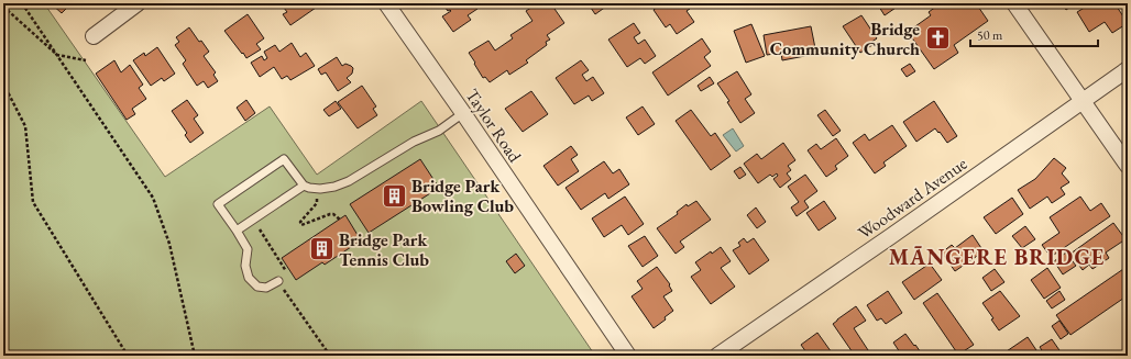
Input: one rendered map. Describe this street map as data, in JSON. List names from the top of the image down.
{
  "streets": {
    "street": ["Taylor Road", "Woodward Avenue"]
  },
  "districts": ["MĀNGERE BRIDGE"],
  "places": {
    "church": ["Bridge Community Church"],
    "building": ["Bridge Park Bowling Club", "Bridge Park Tennis Club"]
  },
  "scale_bar": "50 m"
}
